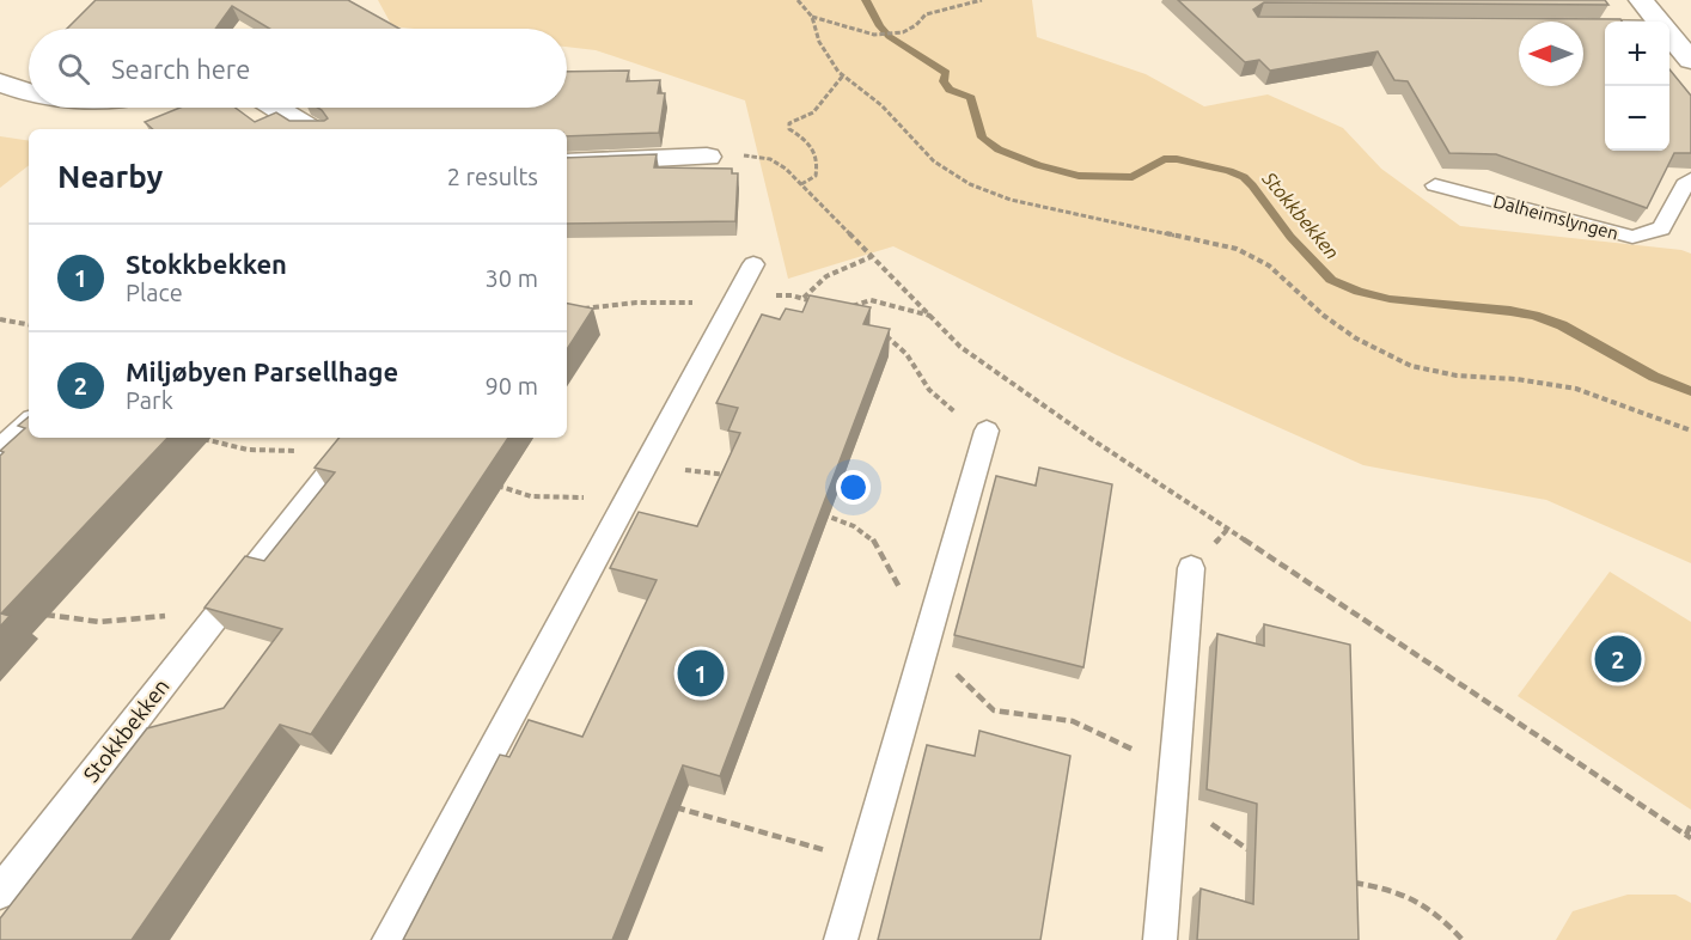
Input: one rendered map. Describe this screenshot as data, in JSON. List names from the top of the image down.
{
  "streets": {
    "lane": ["Dalheimslyngen", "Stokkbekken"]
  },
  "water": ["Stokkbekken"],
  "north": "left",
  "page": {
    "map_buttons": ["+", "−"],
    "search": "Search here",
    "heading": ["Nearby", "2 results"],
    "list": [
      {
        "mark": "1",
        "name": "Stokkbekken",
        "note": "Place",
        "value": "30 m"
      },
      {
        "mark": "2",
        "name": "Miljøbyen Parsellhage",
        "note": "Park",
        "value": "90 m"
      }
    ],
    "pins": ["2", "1"]
  }
}
